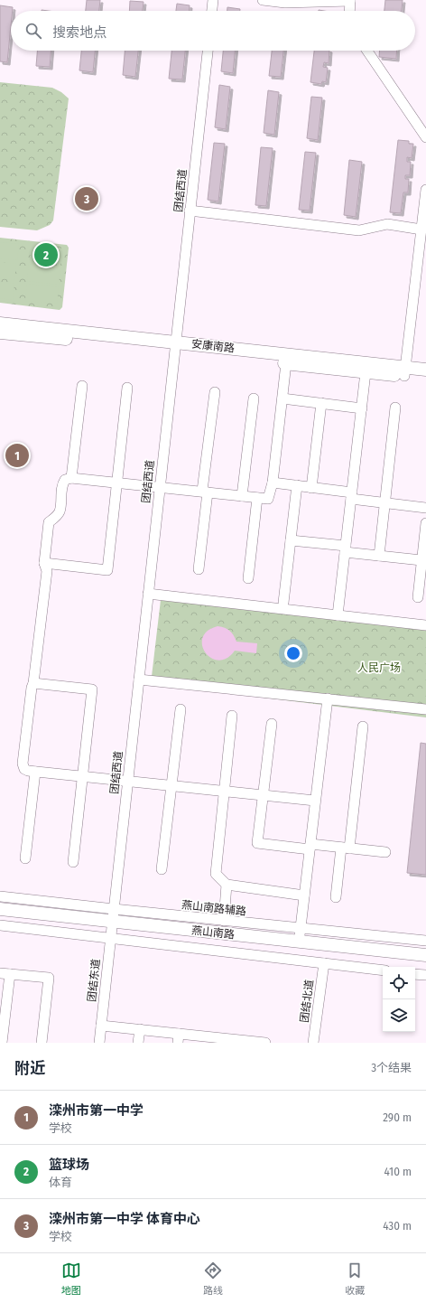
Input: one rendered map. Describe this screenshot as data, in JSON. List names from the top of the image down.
{
  "streets": {
    "main road": ["安康南路", "燕山南路"],
    "street": [
      "团结西道",
      "燕山南路辅路",
      "团结东道",
      "团结北道"
    ]
  },
  "crossings": [
    ["团结西道", "安康南路"],
    ["团结西道", "燕山南路辅路"],
    ["团结西道", "燕山南路"],
    ["团结西道", "团结东道"],
    ["燕山南路辅路", "燕山南路"],
    ["燕山南路辅路", "团结东道"],
    ["燕山南路辅路", "团结北道"],
    ["燕山南路", "团结东道"]
  ],
  "parks": ["人民广场"],
  "page": {
    "search": "搜索地点",
    "pins": ["3", "2", "1"],
    "heading": ["附近", "3个结果"],
    "list": [
      {
        "mark": "1",
        "name": "滦州市第一中学",
        "note": "学校",
        "value": "290 m"
      },
      {
        "mark": "2",
        "name": "篮球场",
        "note": "体育",
        "value": "410 m"
      },
      {
        "mark": "3",
        "name": "滦州市第一中学 体育中心",
        "note": "学校",
        "value": "430 m"
      }
    ],
    "nav": ["地图", "路线", "收藏"]
  }
}
